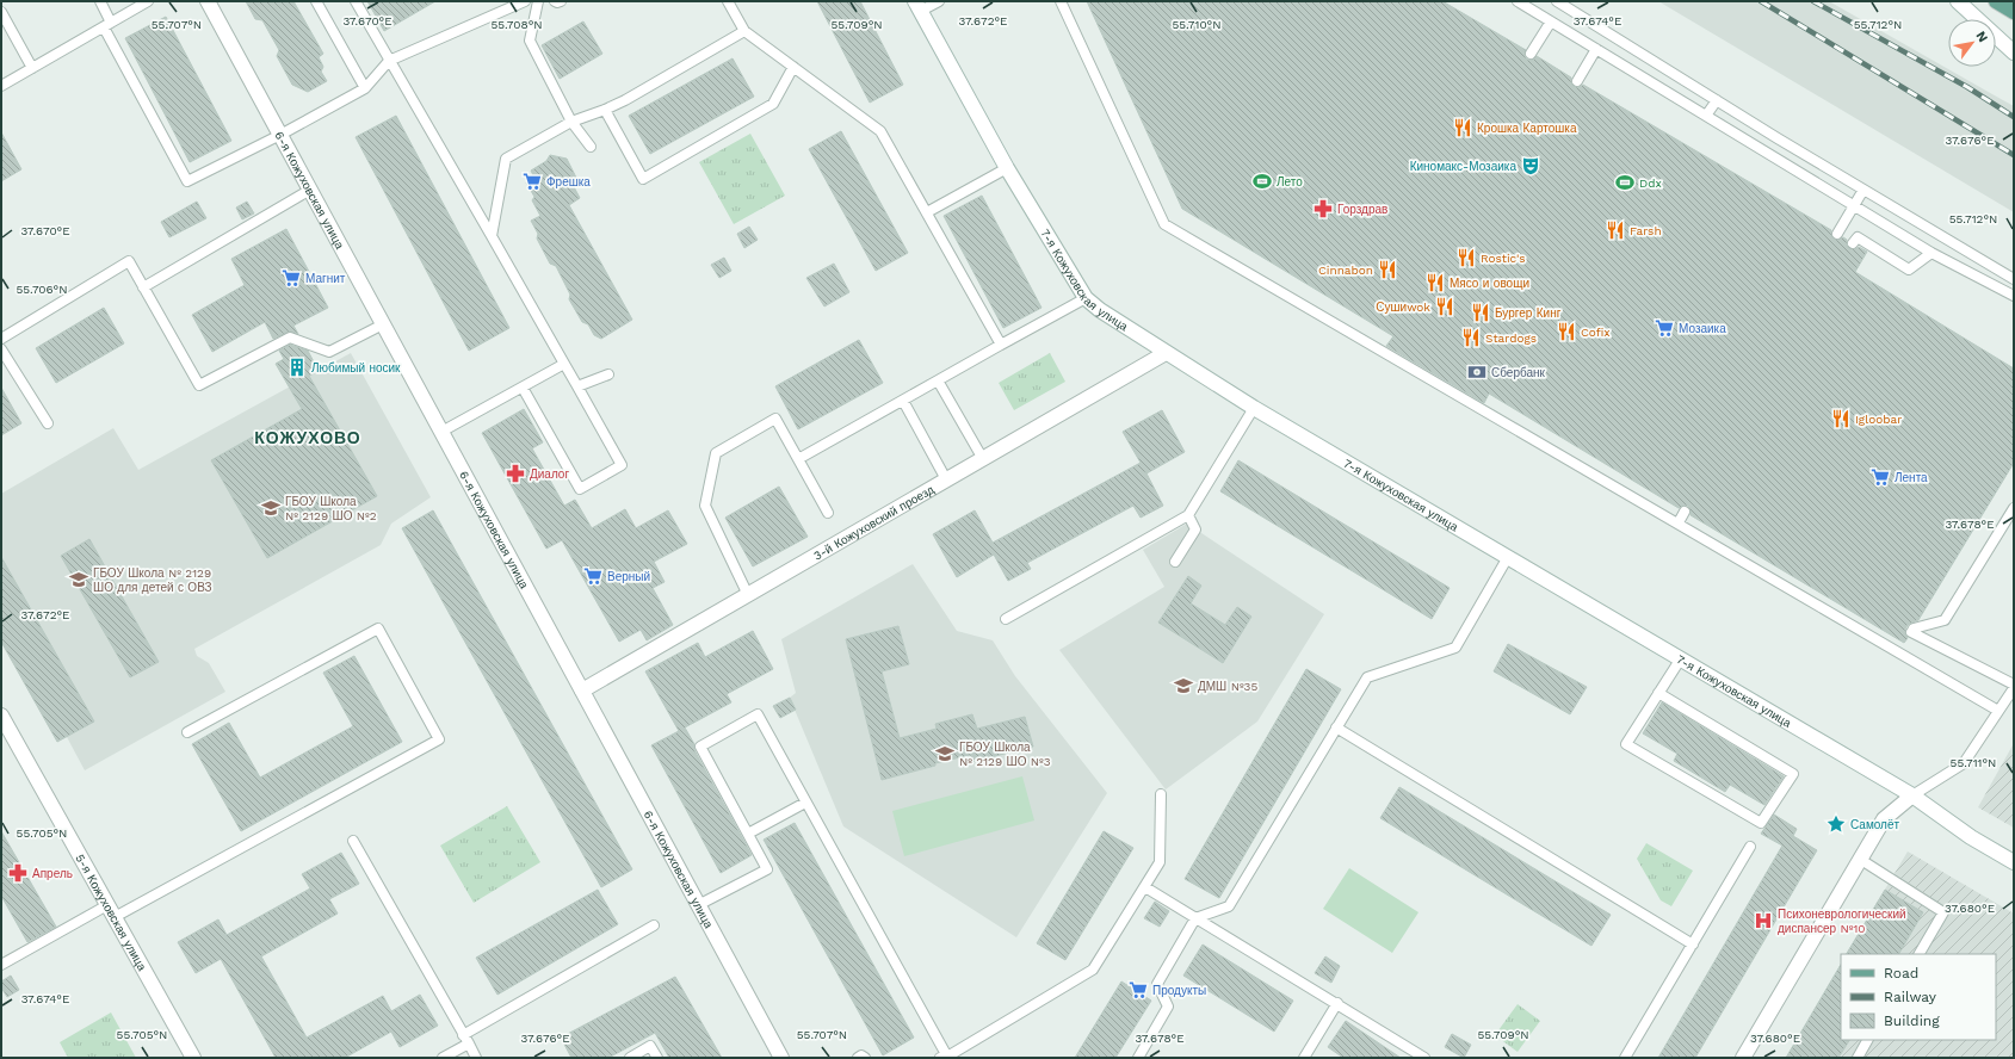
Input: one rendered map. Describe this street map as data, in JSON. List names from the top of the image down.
{
  "streets": {
    "street": [
      "6-я Кожуховская улица",
      "7-я Кожуховская улица",
      "3-й Кожуховский проезд",
      "5-я Кожуховская улица"
    ]
  },
  "crossings": [
    ["6-я Кожуховская улица", "3-й Кожуховский проезд"],
    ["7-я Кожуховская улица", "3-й Кожуховский проезд"]
  ],
  "districts": ["КОЖУХОВО"],
  "places": {
    "restaurant": [
      "Крошка Картошка",
      "Farsh",
      "Rostic's",
      "Cinnabon",
      "Мясо и овощи",
      "Сушиwok",
      "Бургер Кинг",
      "Cofix",
      "Stardogs",
      "Igloobar"
    ],
    "theatre": ["Киномакс-Мозаика"],
    "supermarket": [
      "Фрешка",
      "Магнит",
      "Мозаика",
      "Лента",
      "Верный",
      "Продукты"
    ],
    "sports": ["Лето", "Ddx"],
    "pharmacy": ["Горздрав", "Диалог", "Апрель"],
    "building": ["Любимый носик"],
    "bank": ["Сбербанк"],
    "school or university": [
      "ГБОУ Школа № 2129 ШО №2",
      "ГБОУ Школа № 2129 ШО для детей с ОВЗ",
      "ДМШ №35",
      "ГБОУ Школа № 2129 ШО №3"
    ],
    "place": ["Самолёт"],
    "hospital": ["Психоневрологический диспансер №10"]
  },
  "legend": ["Road", "Railway", "Building"],
  "north": "top right",
  "coordinates": [
    "37.670°E",
    "37.672°E",
    "37.674°E",
    "55.708°N",
    "55.707°N",
    "55.709°N",
    "55.710°N",
    "55.712°N",
    "37.676°E",
    "55.706°N",
    "37.678°E",
    "55.711°N",
    "55.705°N",
    "37.680°E"
  ]
}
